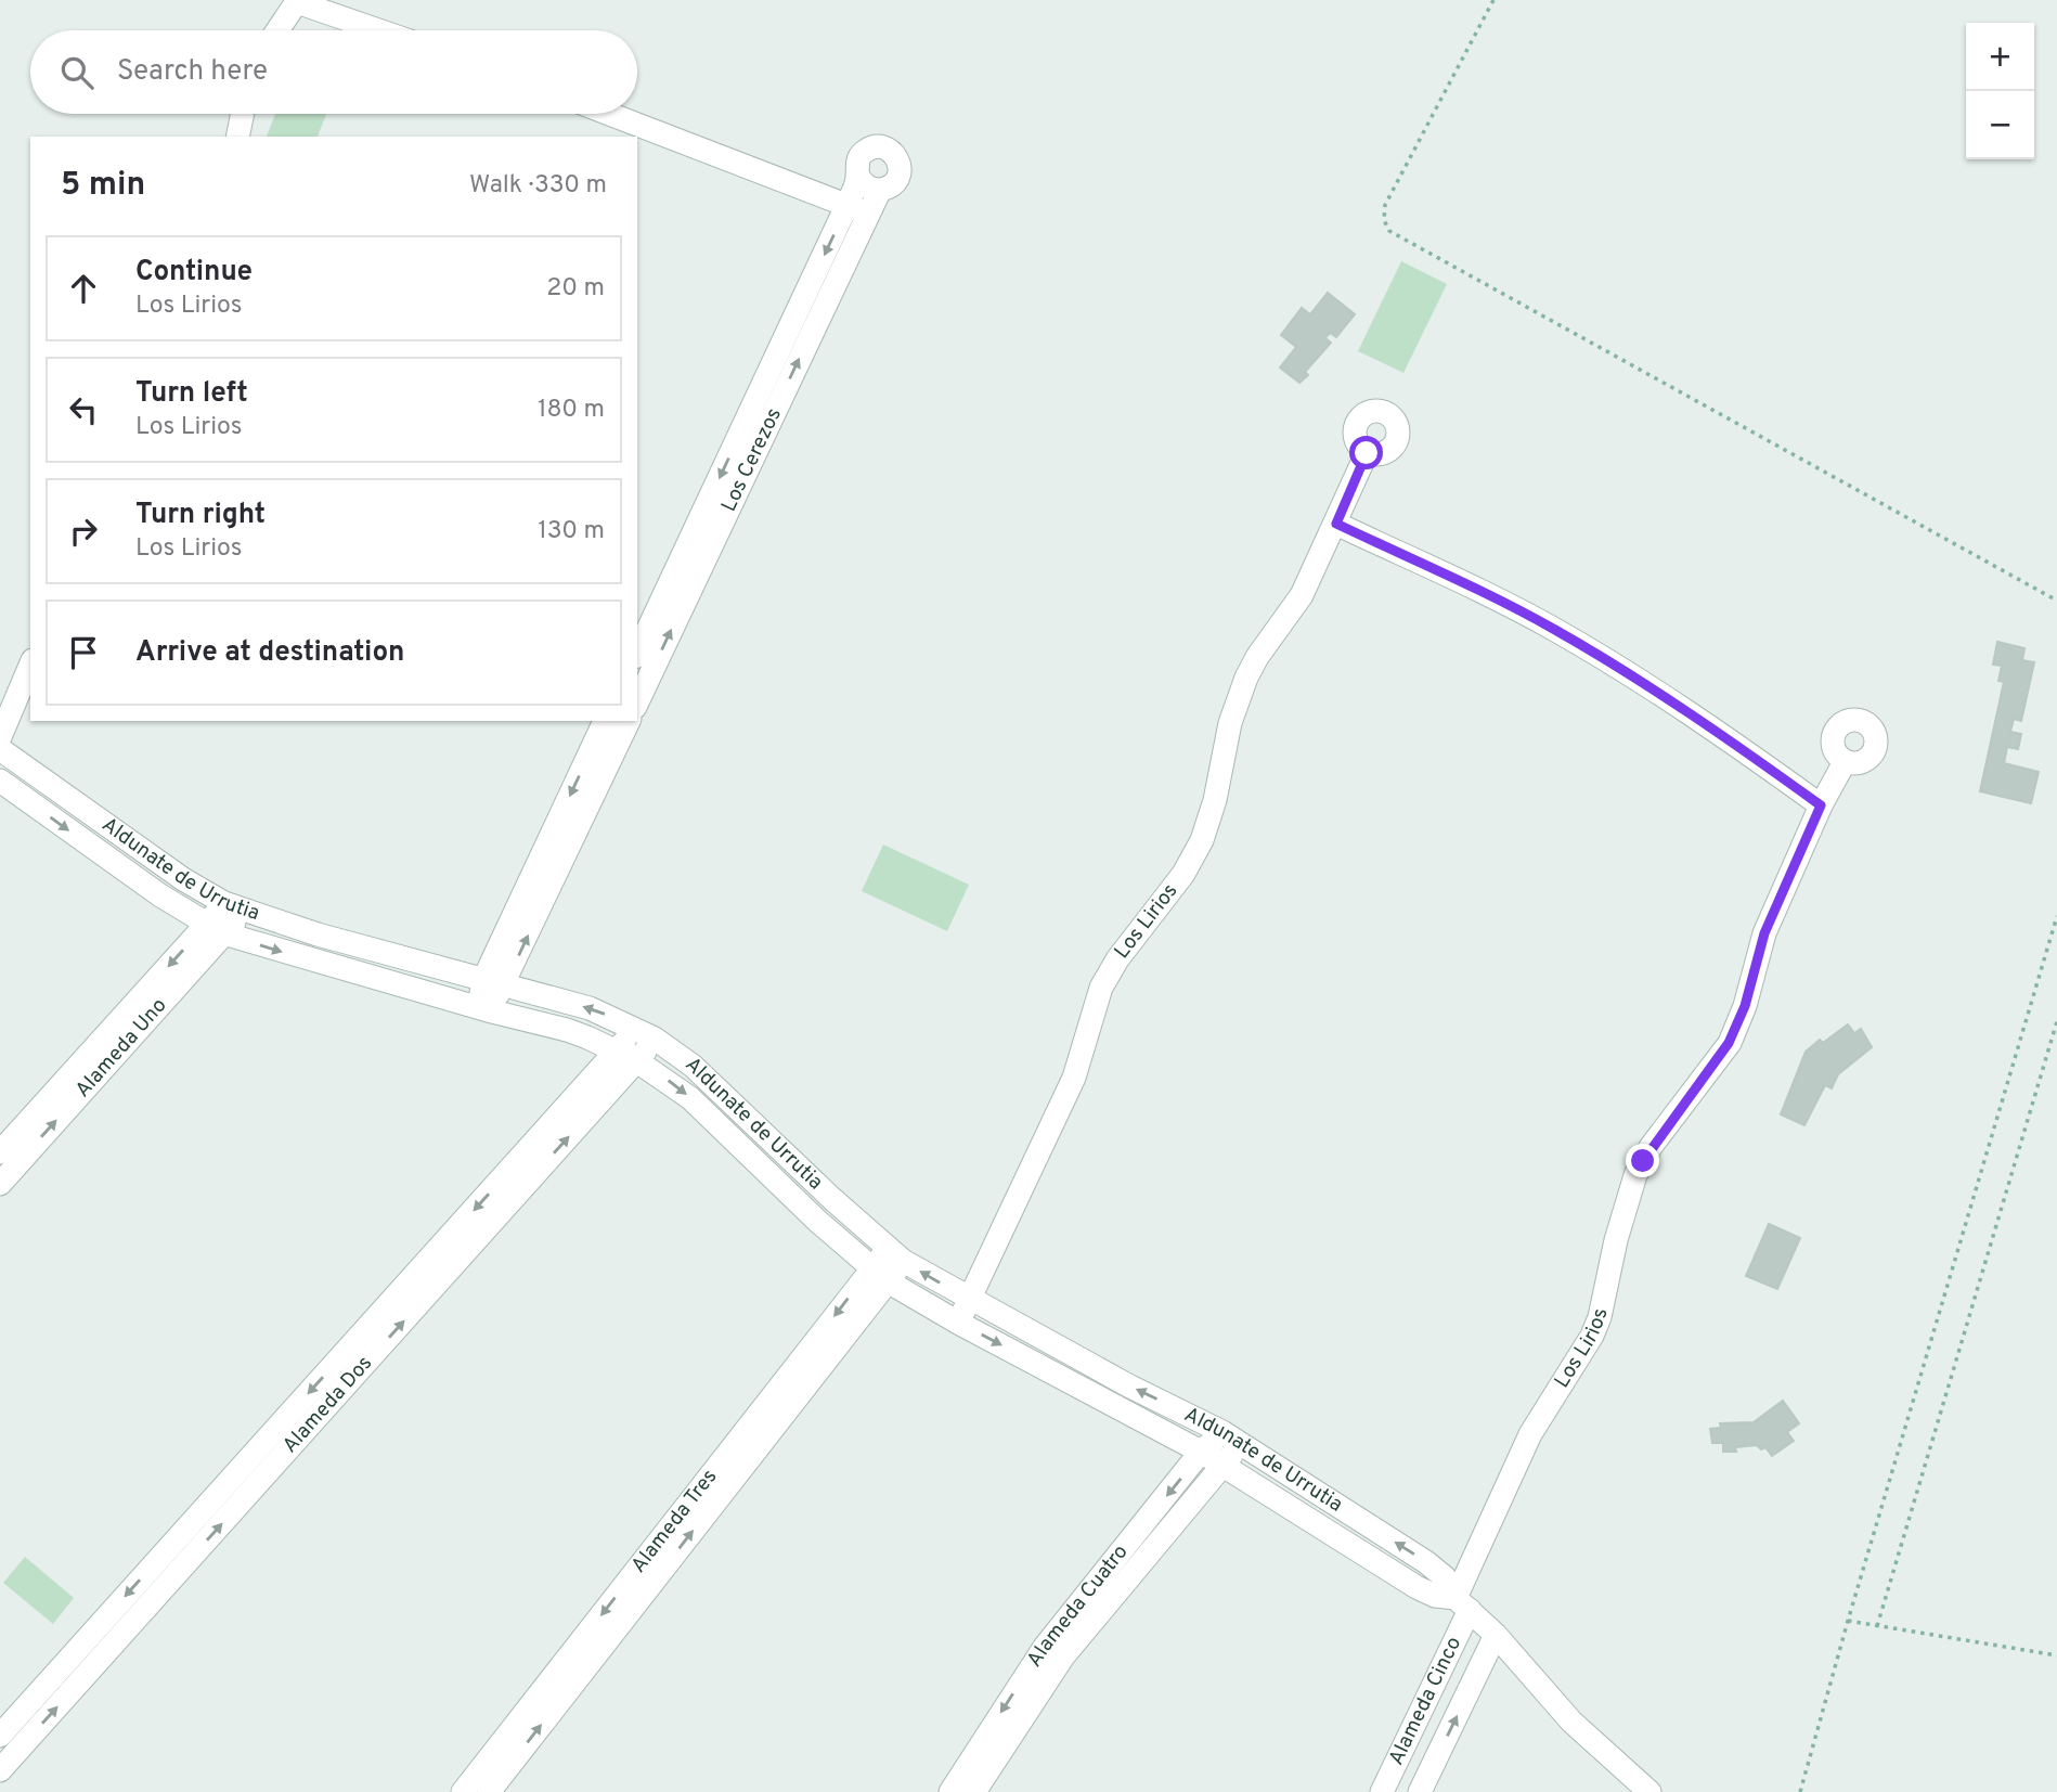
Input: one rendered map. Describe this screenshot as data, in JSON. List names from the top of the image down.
{
  "streets": {
    "street": [
      "Los Cerezos",
      "Aldunate de Urrutia",
      "Los Lirios",
      "Alameda Uno",
      "Alameda Dos",
      "Alameda Tres",
      "Alameda Cuatro",
      "Alameda Cinco"
    ]
  },
  "crossings": [
    ["Aldunate de Urrutia", "Los Lirios"],
    ["Aldunate de Urrutia", "Alameda Uno"],
    ["Aldunate de Urrutia", "Alameda Dos"],
    ["Aldunate de Urrutia", "Alameda Tres"],
    ["Aldunate de Urrutia", "Alameda Cuatro"],
    ["Aldunate de Urrutia", "Alameda Cinco"],
    ["Los Lirios", "Alameda Cinco"]
  ],
  "page": {
    "map_buttons": ["+", "−"],
    "search": "Search here",
    "heading": ["5 min", "Walk · 330 m"],
    "list": [
      ["Continue", "Los Lirios", "20 m"],
      ["Turn left", "Los Lirios", "180 m"],
      ["Turn right", "Los Lirios", "130 m"],
      "Arrive at destination"
    ]
  }
}
